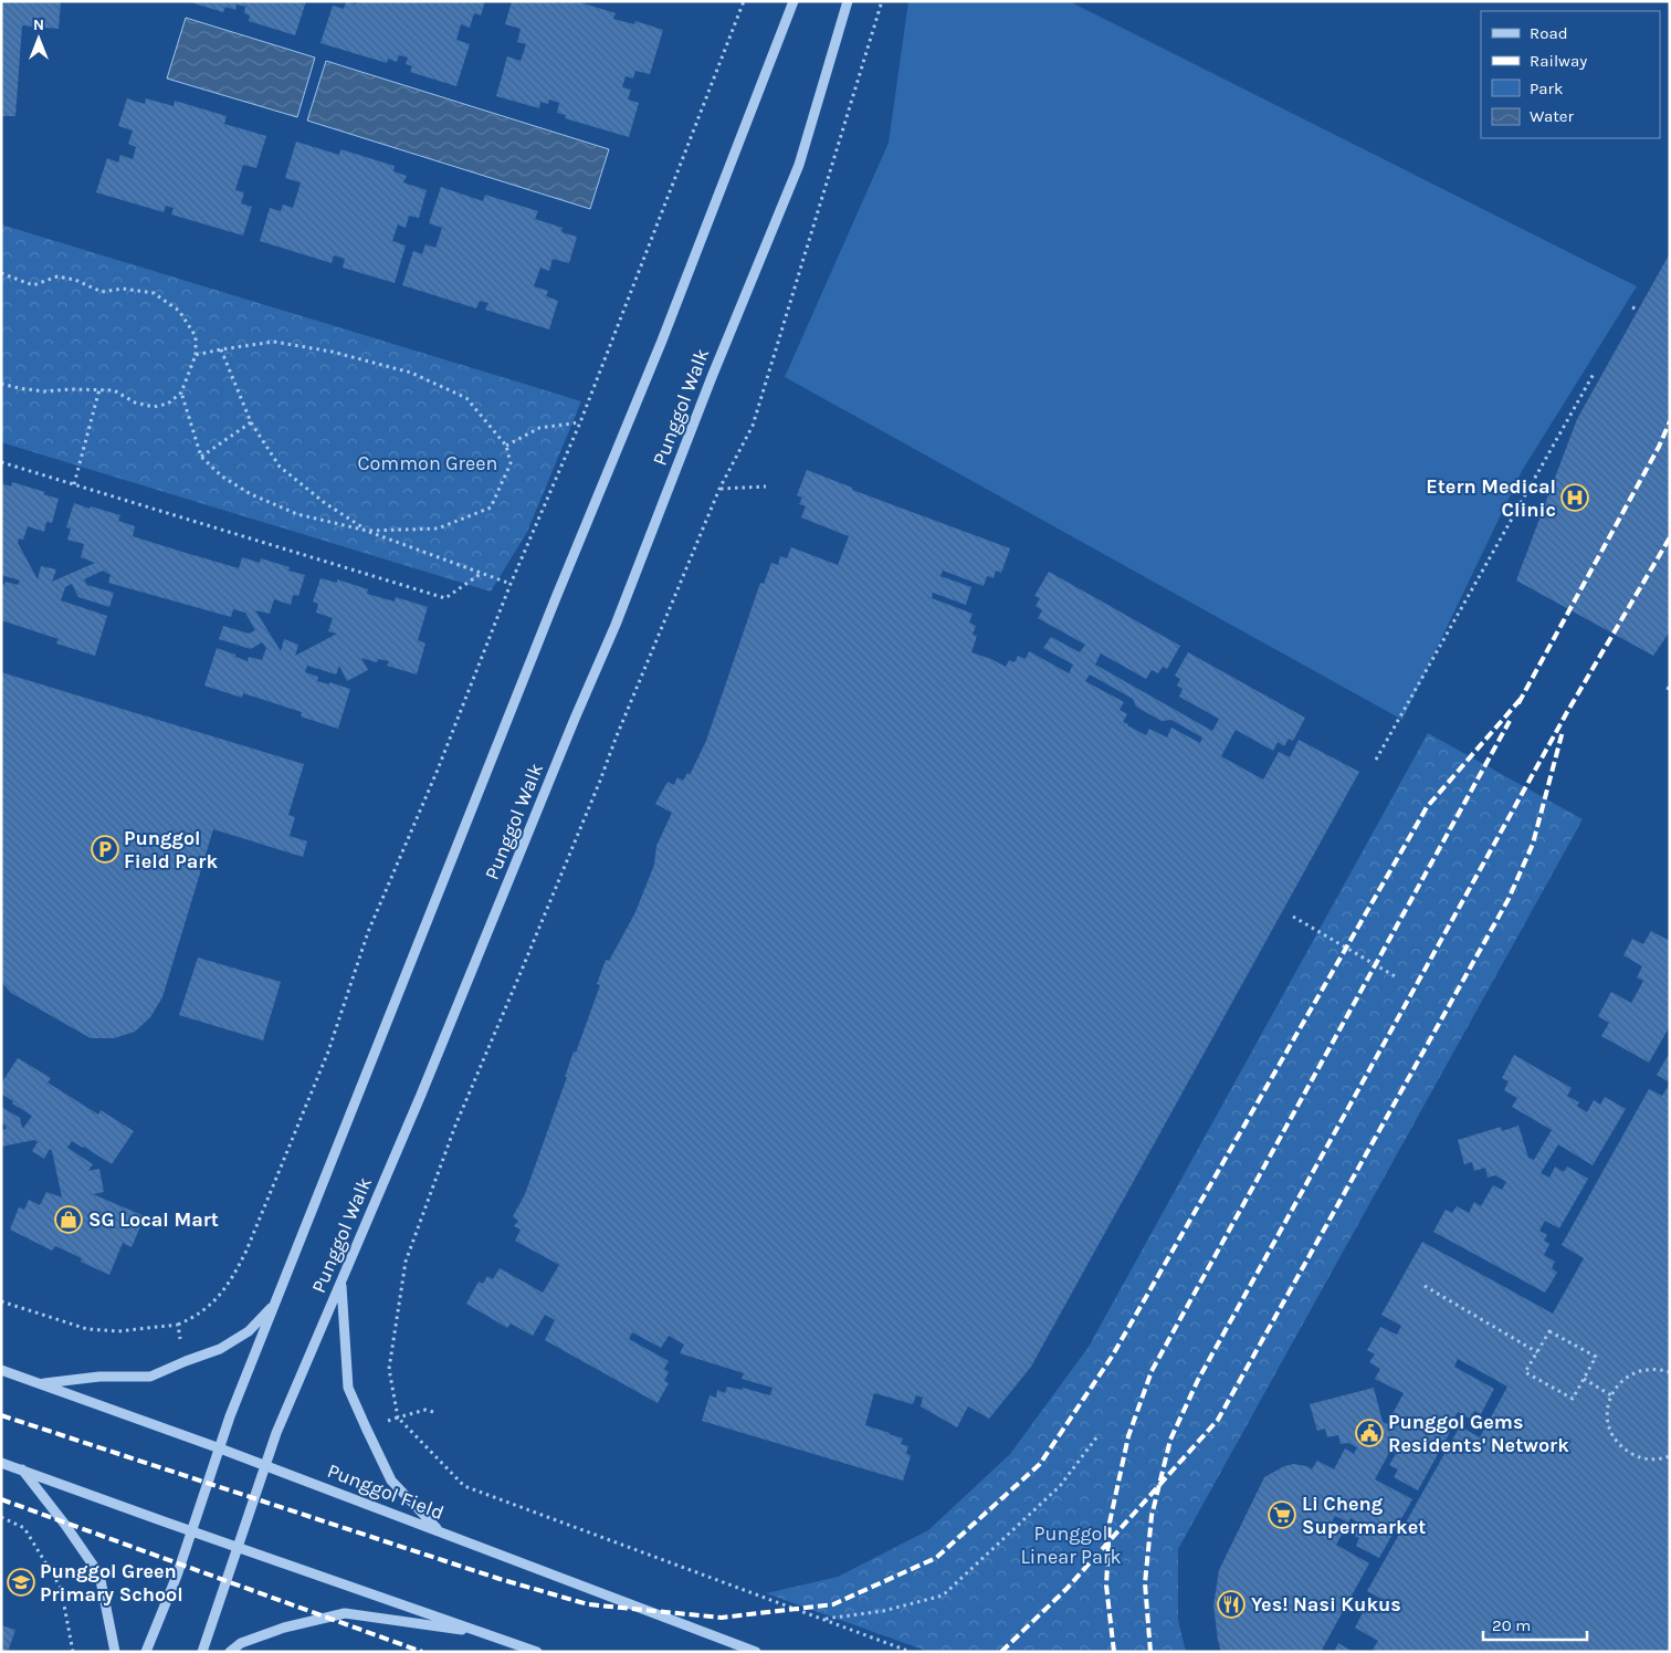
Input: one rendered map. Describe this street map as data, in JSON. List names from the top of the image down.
{
  "streets": {
    "street": ["Punggol Walk", "Punggol Field"]
  },
  "crossings": [
    ["Punggol Walk", "Punggol Field"]
  ],
  "parks": ["Common Green", "Punggol Linear Park"],
  "places": {
    "hospital": ["Etern Medical Clinic"],
    "parking": ["Punggol Field Park"],
    "shop": ["SG Local Mart"],
    "public building": ["Punggol Gems Residents' Network"],
    "supermarket": ["Li Cheng Supermarket"],
    "school or university": ["Punggol Green Primary School"],
    "restaurant": ["Yes! Nasi Kukus"]
  },
  "legend": [
    "Road",
    "Railway",
    "Park",
    "Water"
  ],
  "scale_bar": "20 m",
  "north": "top"
}
